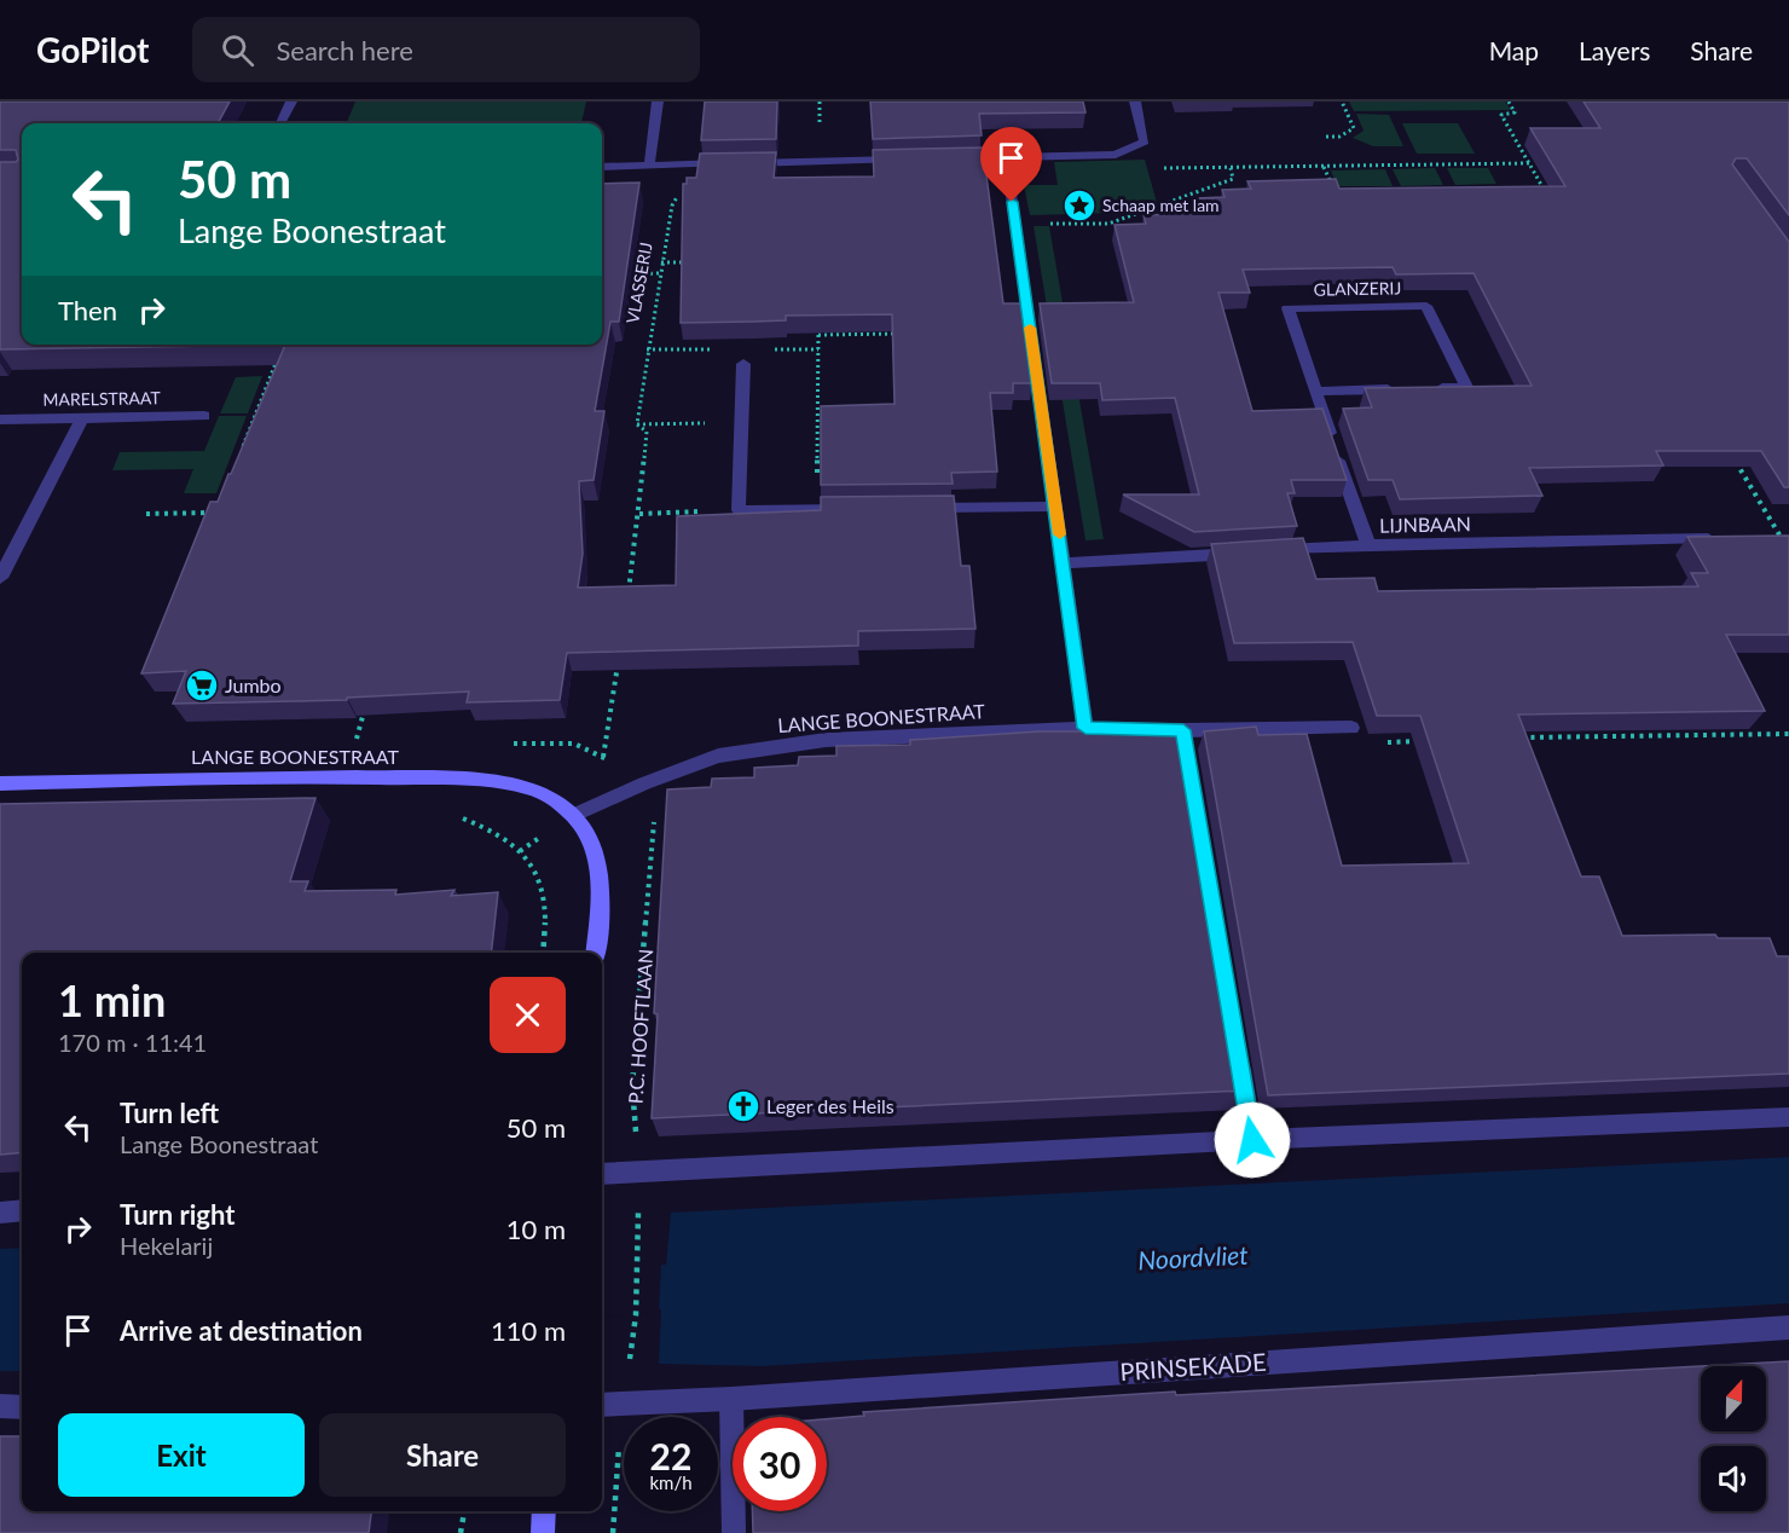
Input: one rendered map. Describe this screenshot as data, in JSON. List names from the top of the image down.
{
  "streets": {
    "street": [
      "GLANZERIJ",
      "MARELSTRAAT",
      "LIJNBAAN",
      "LANGE BOONESTRAAT",
      "PRINSEKADE"
    ],
    "path": ["VLASSERIJ", "P.C. HOOFTLAAN"]
  },
  "crossings": [
    ["GLANZERIJ", "LIJNBAAN"],
    ["LANGE BOONESTRAAT", "P.C. HOOFTLAAN"]
  ],
  "water": ["Noordvliet"],
  "places": {
    "place": ["Schaap met lam"],
    "supermarket": ["Jumbo"],
    "church": ["Leger des Heils"]
  },
  "north": "top",
  "page": {
    "header": "GoPilot",
    "search": "Search here",
    "nav": ["Map", "Layers", "Share"],
    "turn": ["50 m", "Lange Boonestraat"],
    "then": "Then",
    "heading": ["1 min", "170 m · 11:41"],
    "list": [
      {
        "name": "Turn left",
        "note": "Lange Boonestraat",
        "value": "50 m"
      },
      {
        "name": "Turn right",
        "note": "Hekelarij",
        "value": "10 m"
      },
      {
        "name": "Arrive at destination",
        "value": "110 m"
      }
    ],
    "buttons": ["Exit", "Share"],
    "speed": "22 km/h",
    "limit": "30"
  }
}
